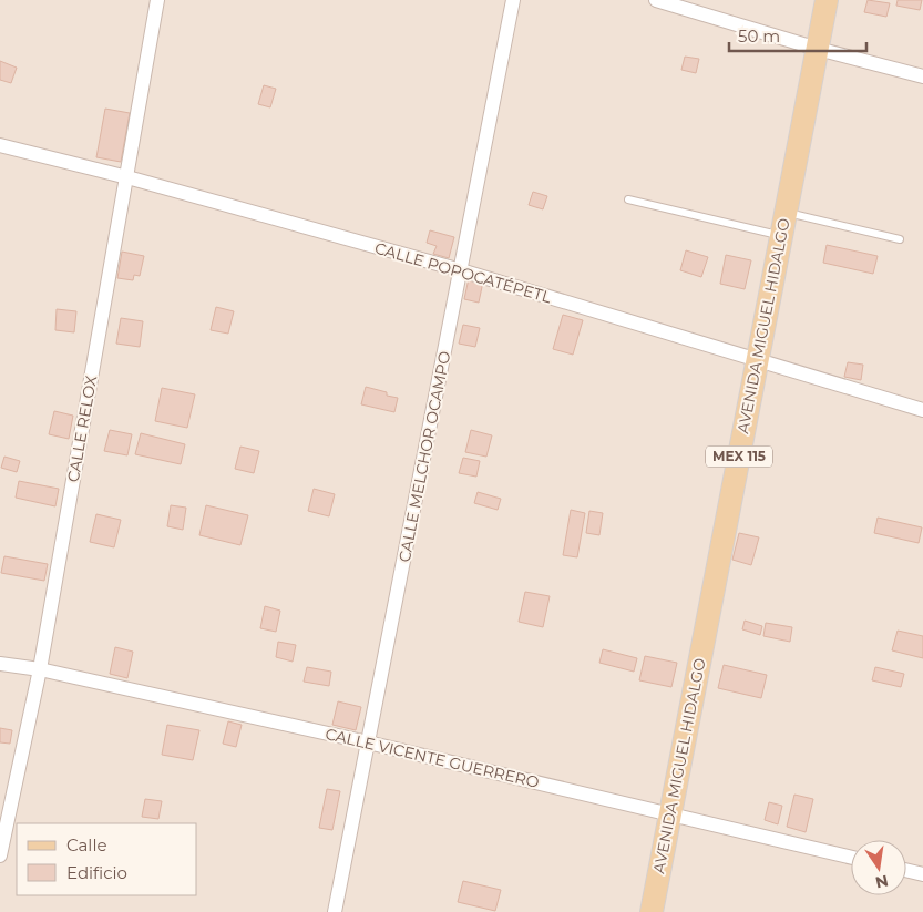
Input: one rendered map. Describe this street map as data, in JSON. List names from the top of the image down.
{
  "streets": {
    "main road": ["AVENIDA MIGUEL HIDALGO", "MEX 115"],
    "street": [
      "CALLE POPOCATÉPETL",
      "CALLE RELOX",
      "CALLE MELCHOR OCAMPO",
      "CALLE VICENTE GUERRERO"
    ]
  },
  "crossings": [
    ["CALLE POPOCATÉPETL", "AVENIDA MIGUEL HIDALGO"],
    ["CALLE POPOCATÉPETL", "CALLE RELOX"],
    ["CALLE POPOCATÉPETL", "CALLE MELCHOR OCAMPO"],
    ["AVENIDA MIGUEL HIDALGO", "CALLE VICENTE GUERRERO"],
    ["CALLE RELOX", "CALLE VICENTE GUERRERO"],
    ["CALLE MELCHOR OCAMPO", "CALLE VICENTE GUERRERO"]
  ],
  "legend": ["Calle", "Edificio"],
  "scale_bar": "50 m",
  "north": "bottom"
}
